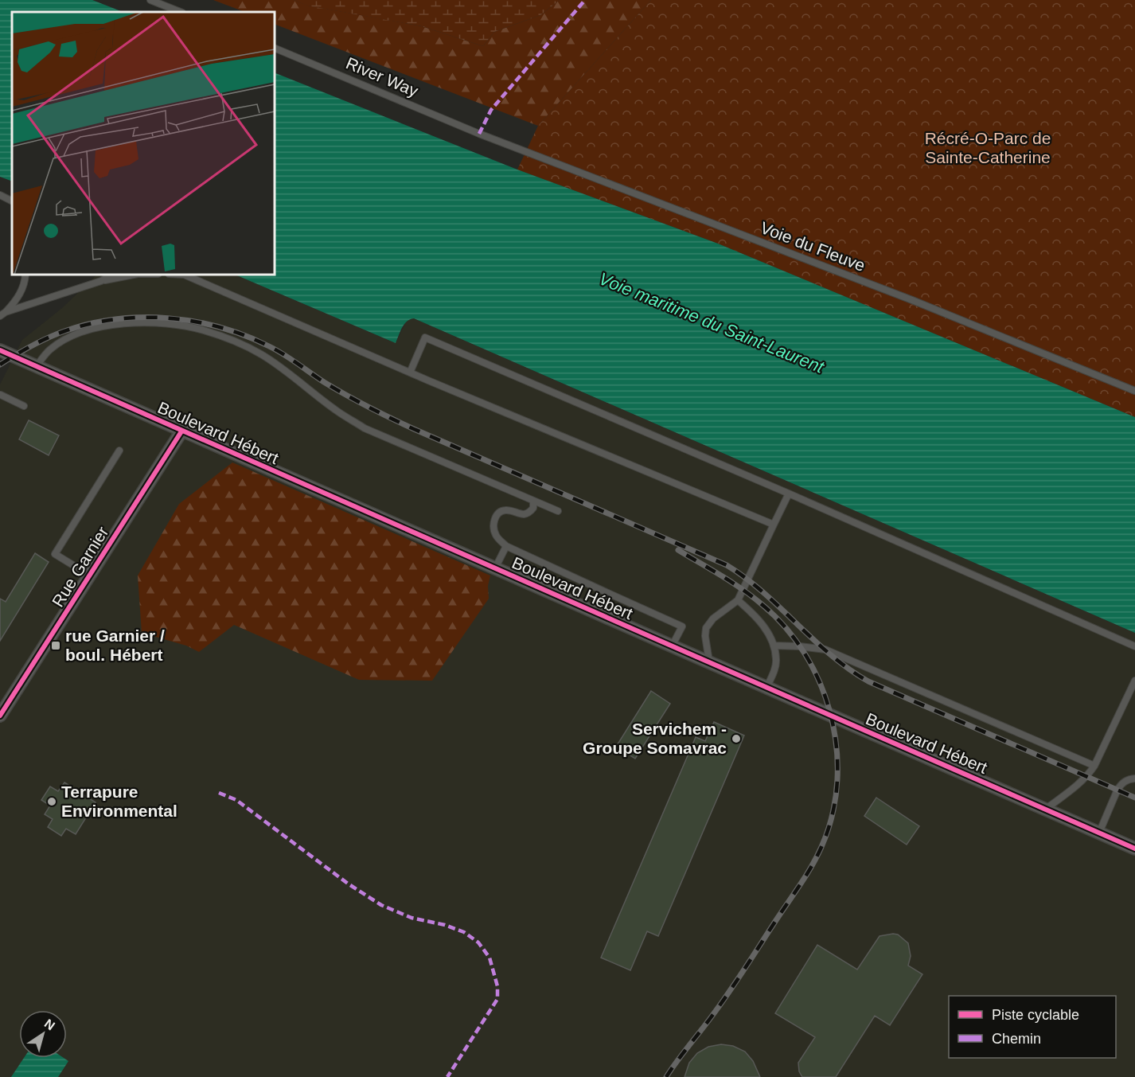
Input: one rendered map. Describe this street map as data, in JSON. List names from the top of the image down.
{
  "streets": {
    "street": ["Boulevard Hébert", "Rue Garnier"],
    "lane": ["River Way", "Voie du Fleuve"]
  },
  "crossings": [
    ["River Way", "Voie du Fleuve"],
    ["Boulevard Hébert", "Rue Garnier"]
  ],
  "water": ["Voie maritime du Saint-Laurent"],
  "parks": ["Récré-O-Parc de Sainte-Catherine"],
  "places": {
    "transit": ["rue Garnier / boul. Hébert"],
    "other": ["Servichem - Groupe Somavrac", "Terrapure Environmental"]
  },
  "legend": ["Piste cyclable", "Chemin"],
  "north": "top right"
}
